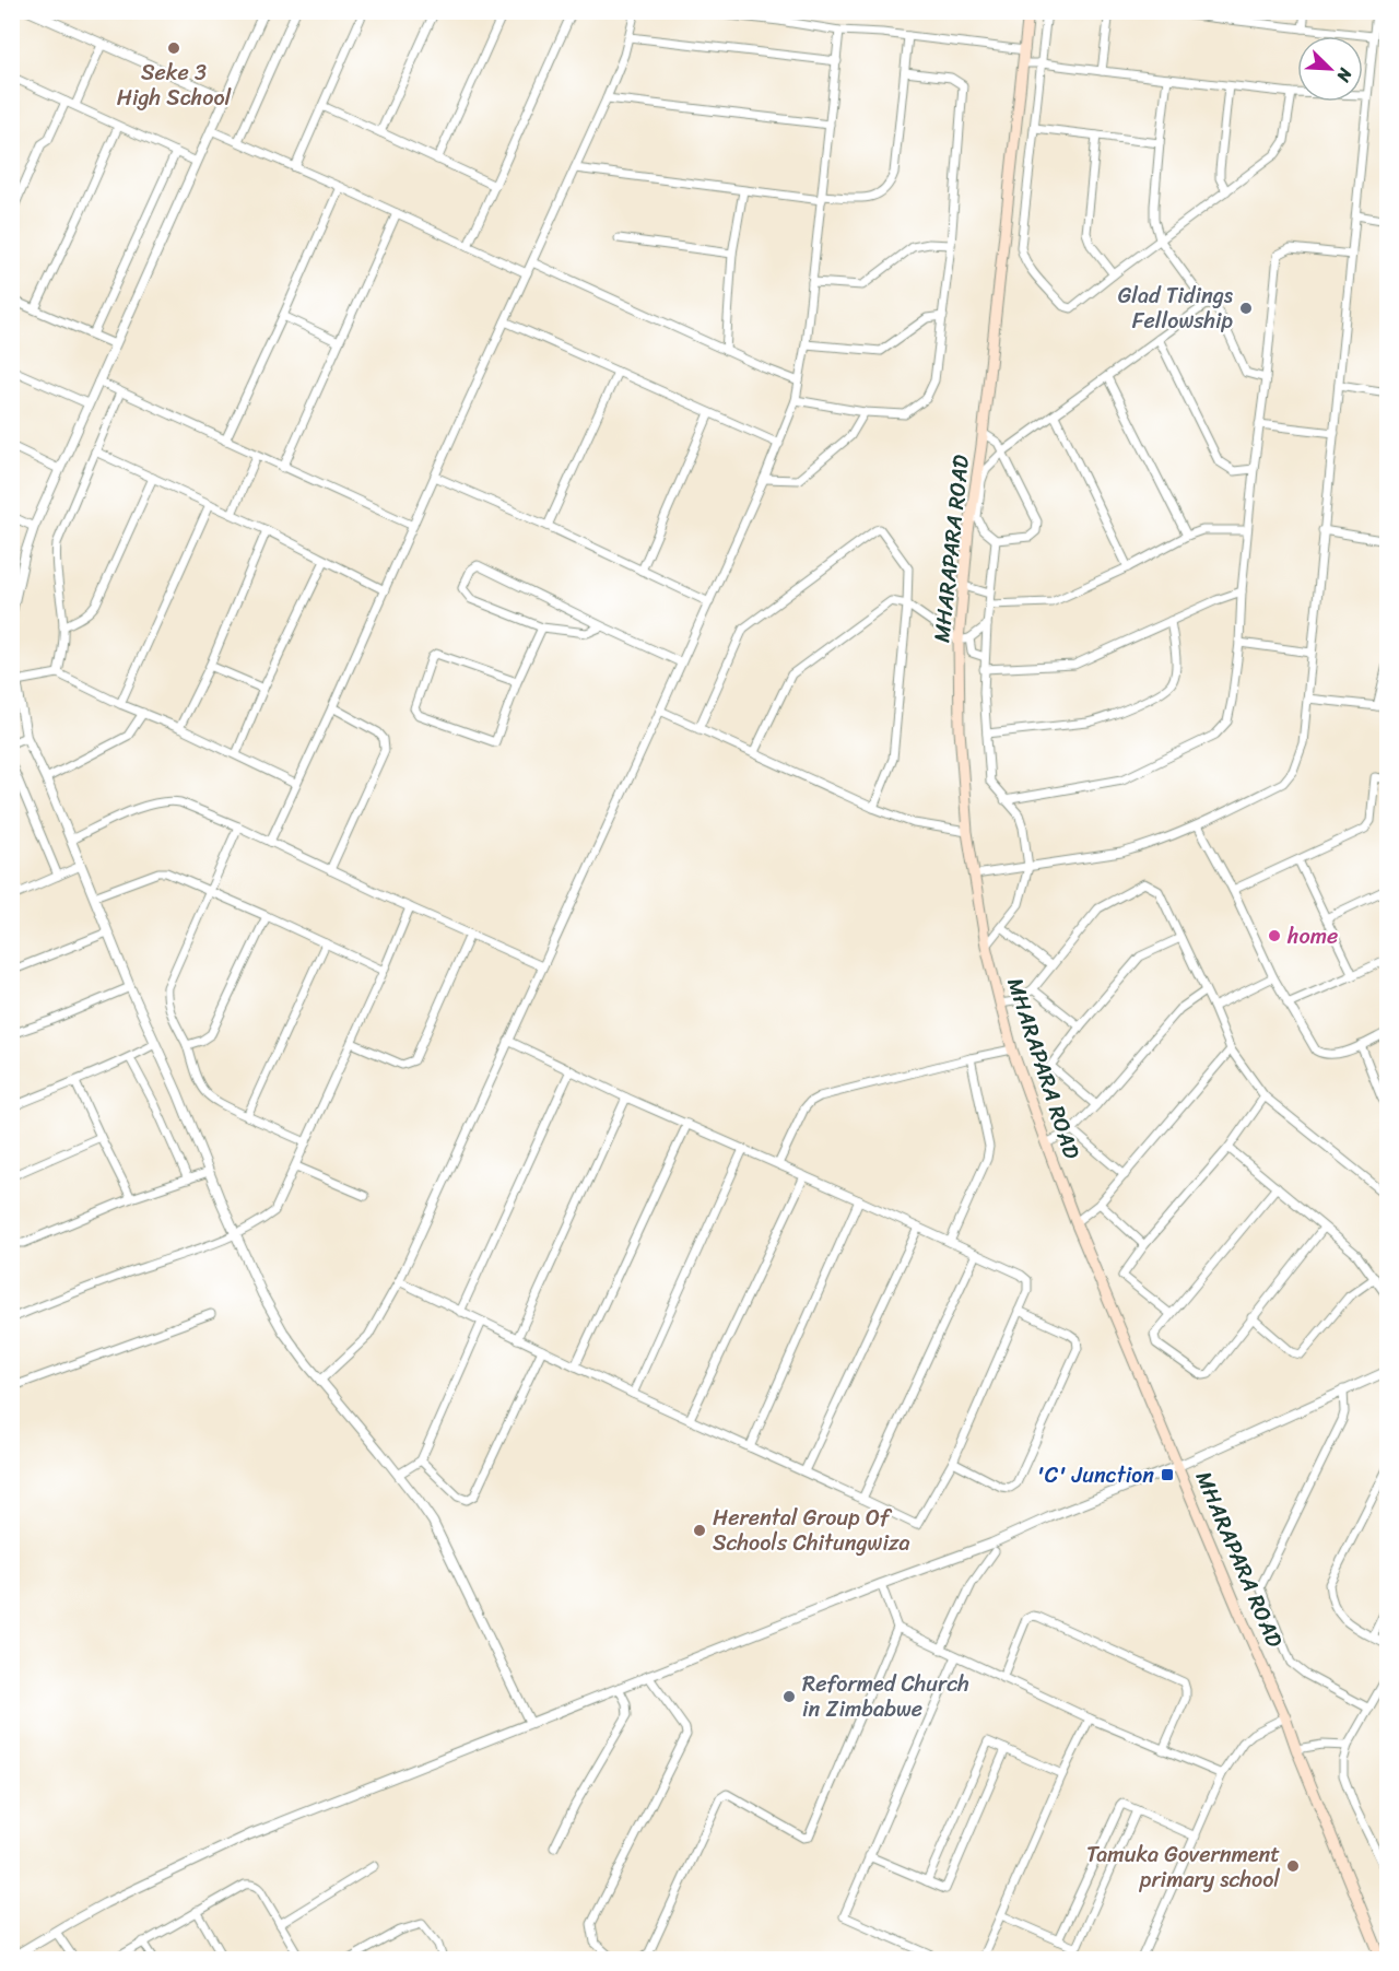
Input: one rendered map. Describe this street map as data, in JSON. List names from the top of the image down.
{
  "streets": {
    "main road": ["MHARAPARA ROAD"]
  },
  "places": {
    "other": [
      "Seke 3 High School",
      "Glad Tidings Fellowship",
      "home",
      "Herental Group Of Schools Chitungwiza",
      "Reformed Church in Zimbabwe",
      "Tamuka Government primary school"
    ],
    "transit": ["'C' Junction"]
  },
  "north": "bottom right"
}
